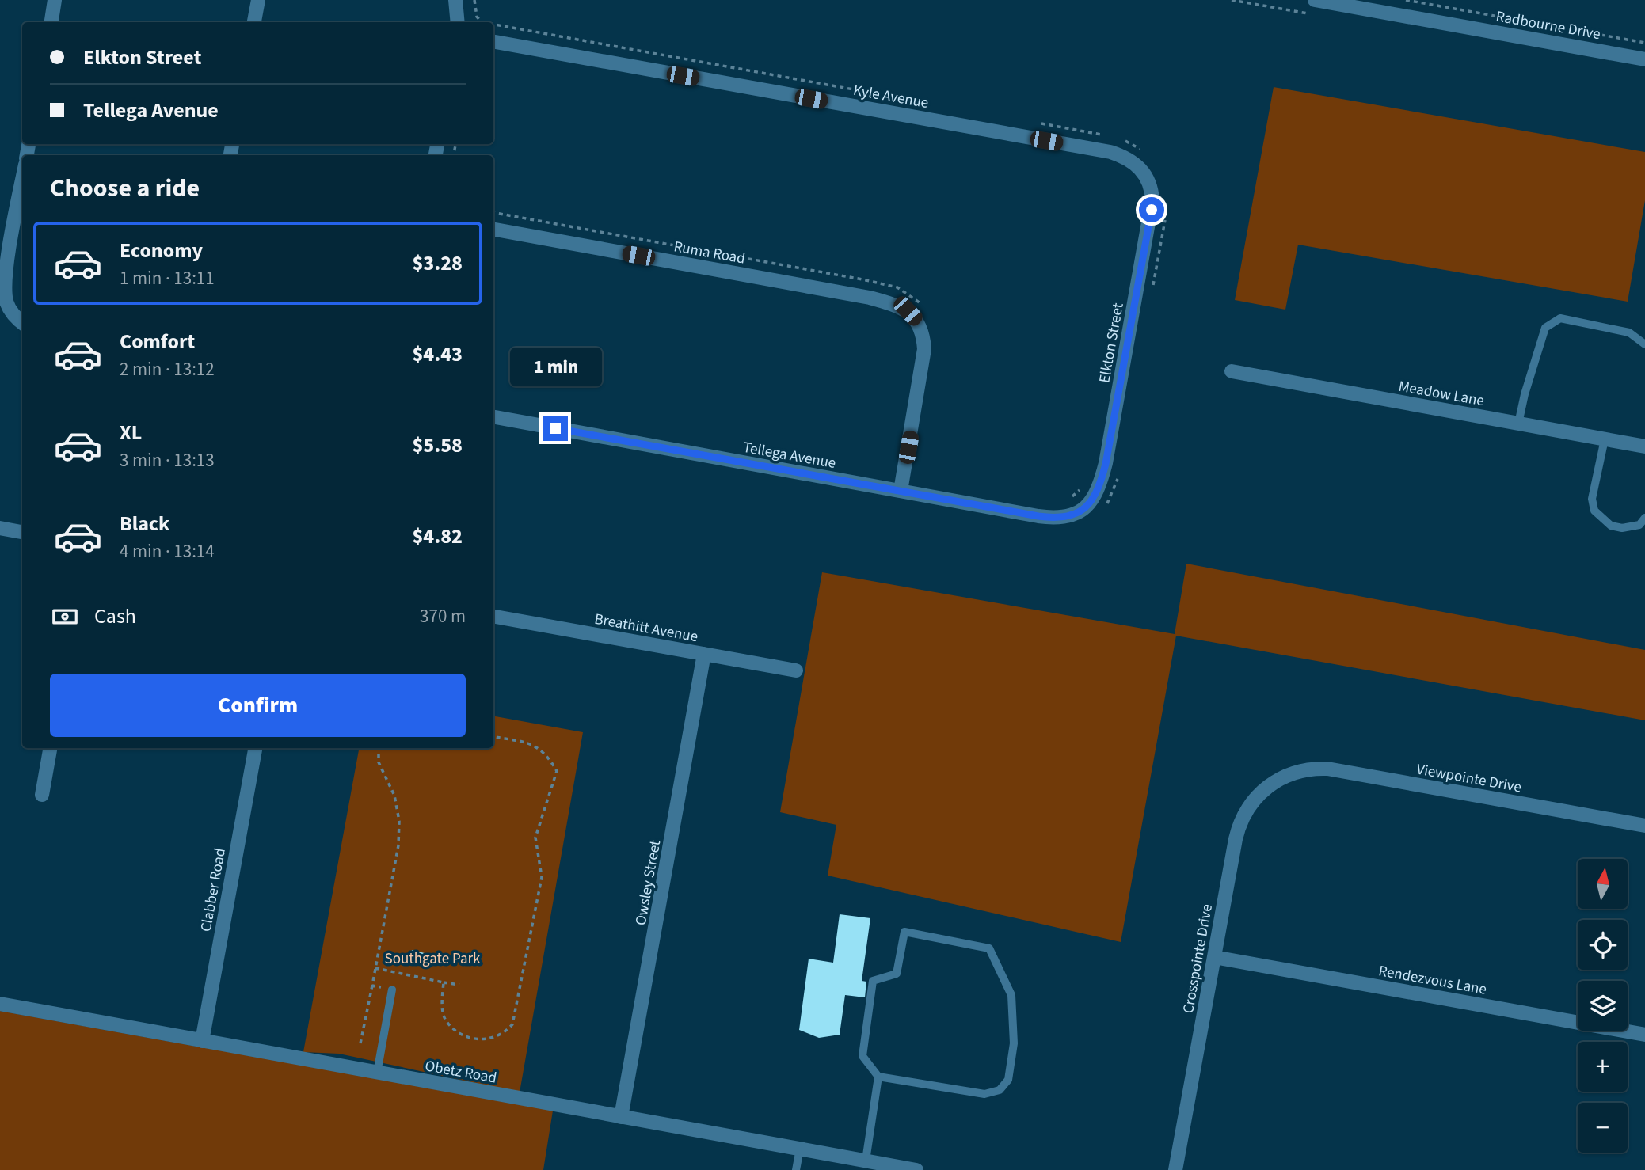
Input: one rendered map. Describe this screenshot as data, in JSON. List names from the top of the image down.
{
  "streets": {
    "street": [
      "Radbourne Drive",
      "Kyle Avenue",
      "Ruma Road",
      "Elkton Street",
      "Meadow Lane",
      "Tellega Avenue",
      "Breathitt Avenue",
      "Viewpointe Drive",
      "Owsley Street",
      "Clabber Road",
      "Crosspointe Drive",
      "Rendezvous Lane",
      "Obetz Road"
    ]
  },
  "crossings": [
    ["Kyle Avenue", "Elkton Street"],
    ["Ruma Road", "Tellega Avenue"],
    ["Elkton Street", "Tellega Avenue"],
    ["Breathitt Avenue", "Owsley Street"],
    ["Viewpointe Drive", "Crosspointe Drive"],
    ["Owsley Street", "Obetz Road"],
    ["Clabber Road", "Obetz Road"],
    ["Crosspointe Drive", "Rendezvous Lane"]
  ],
  "parks": ["Southgate Park"],
  "north": "top",
  "page": {
    "banner": ["Elkton Street", "Tellega Avenue"],
    "heading": "Choose a ride",
    "list": [
      {
        "name": "Economy",
        "note": "1 min · 13:11",
        "value": "$3.28"
      },
      {
        "name": "Comfort",
        "note": "2 min · 13:12",
        "value": "$4.43"
      },
      {
        "name": "XL",
        "note": "3 min · 13:13",
        "value": "$5.58"
      },
      {
        "name": "Black",
        "note": "4 min · 13:14",
        "value": "$4.82"
      }
    ],
    "bubble": "1 min",
    "pay": ["Cash", "370 m"],
    "buttons": "Confirm",
    "map_buttons": ["+", "−"]
  }
}
